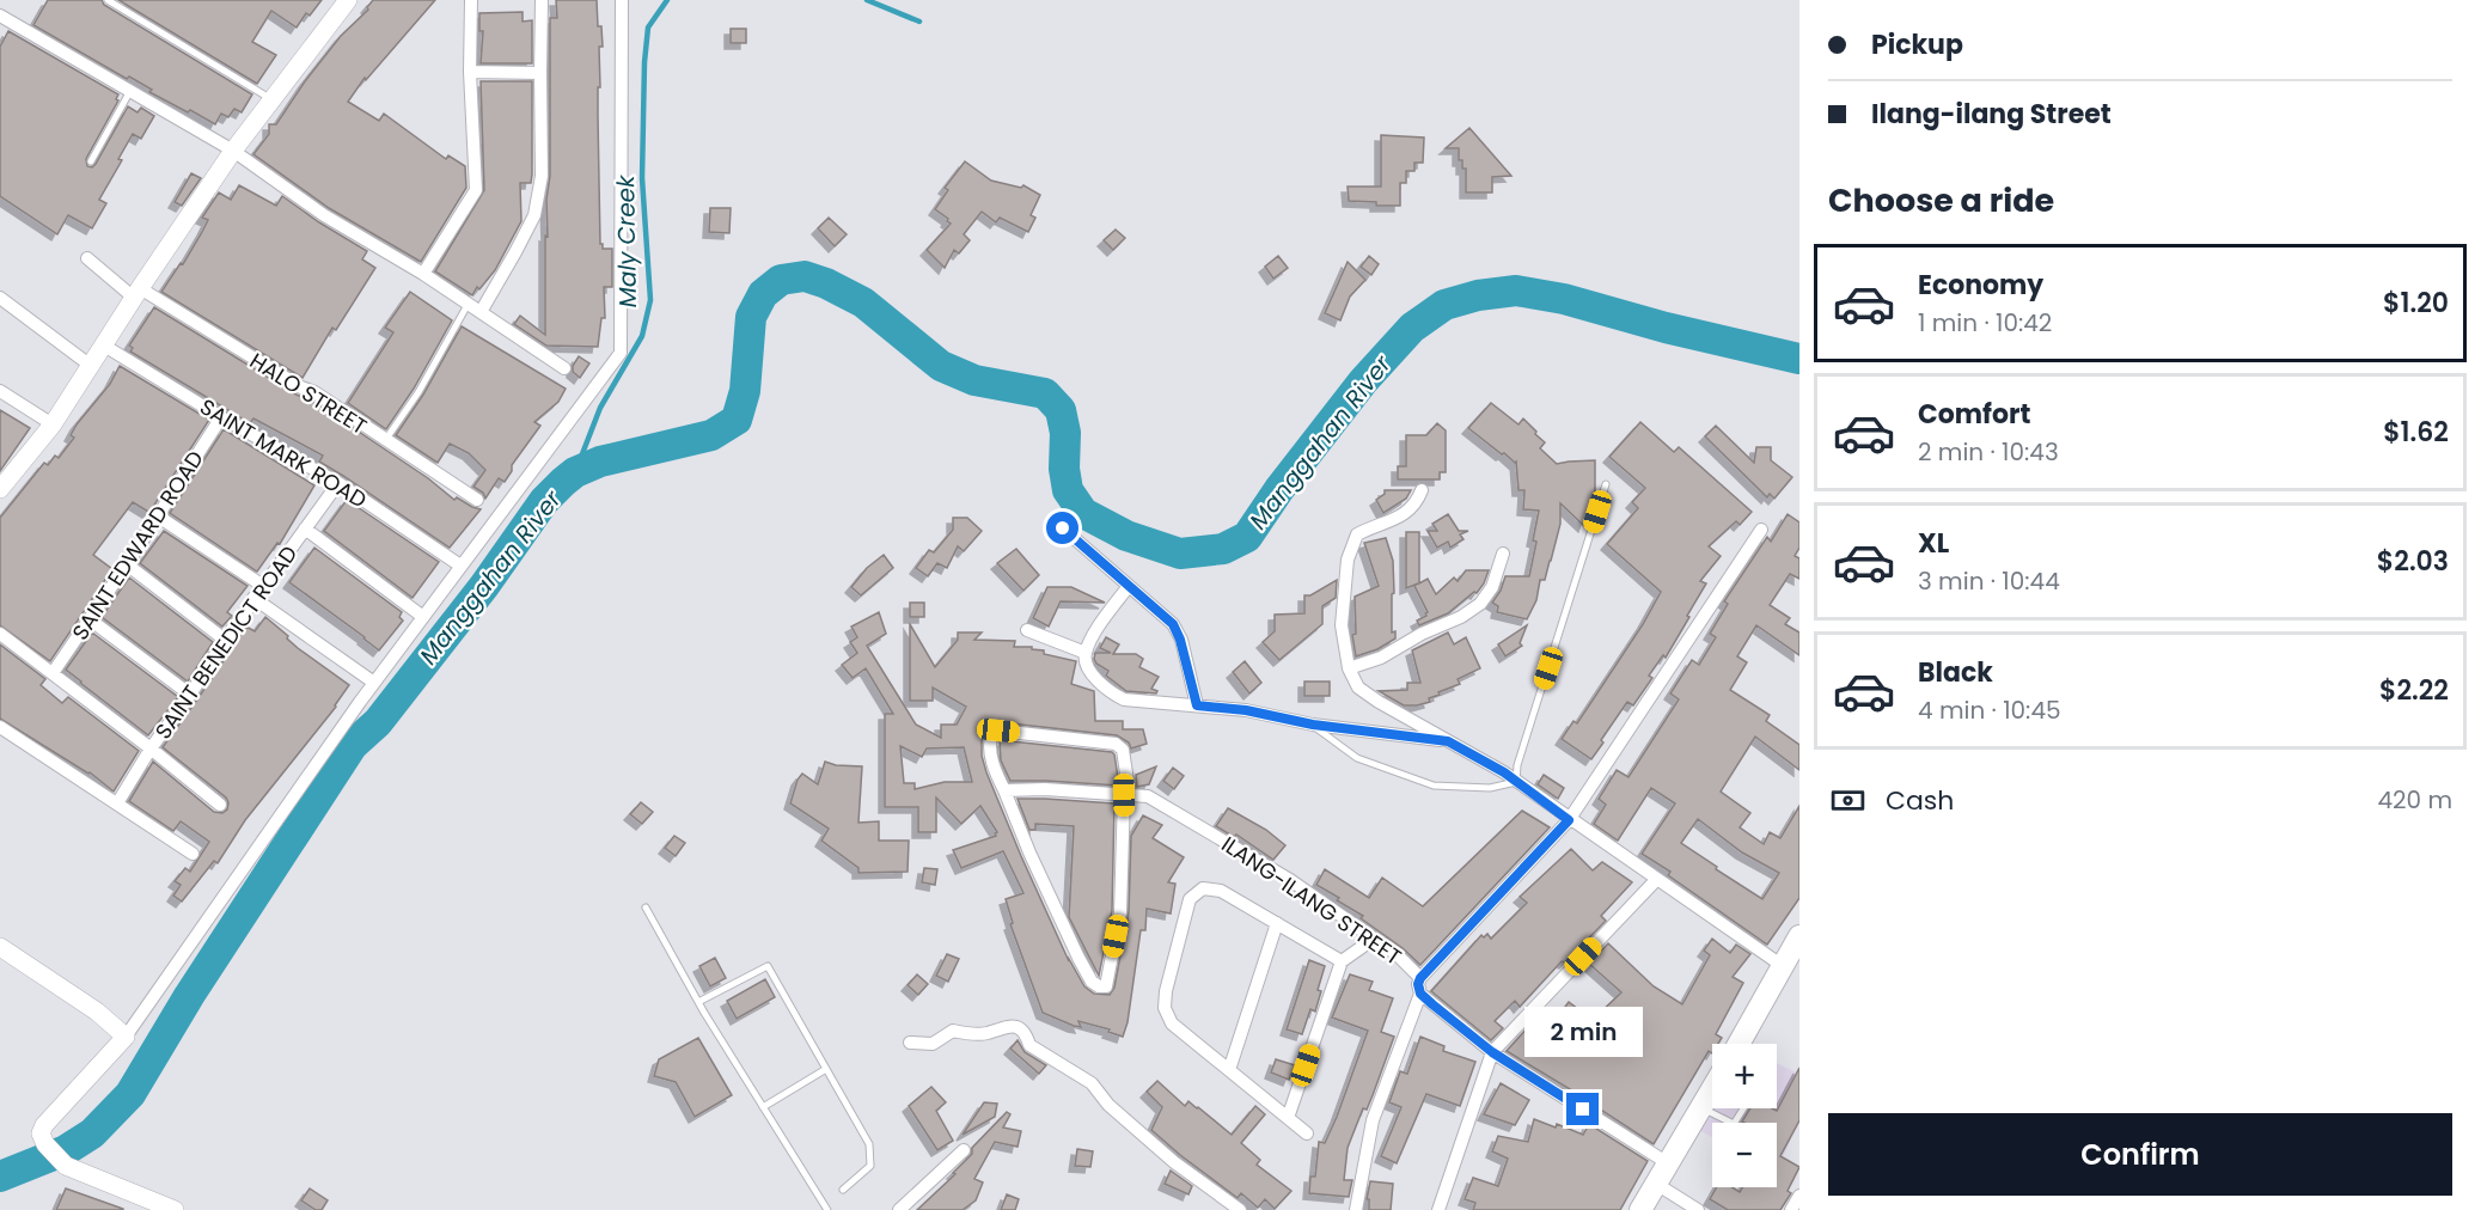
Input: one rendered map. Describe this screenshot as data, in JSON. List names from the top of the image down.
{
  "streets": {
    "street": [
      "HALO STREET",
      "SAINT MARK ROAD",
      "SAINT EDWARD ROAD",
      "SAINT BENEDICT ROAD",
      "ILANG-ILANG STREET"
    ]
  },
  "crossings": [
    ["SAINT MARK ROAD", "SAINT EDWARD ROAD"],
    ["SAINT MARK ROAD", "SAINT BENEDICT ROAD"]
  ],
  "water": ["Maly Creek", "Manggahan River"],
  "page": {
    "banner": ["Pickup", "Ilang-ilang Street"],
    "heading": "Choose a ride",
    "list": [
      {
        "name": "Economy",
        "note": "1 min · 10:42",
        "value": "$1.20"
      },
      {
        "name": "Comfort",
        "note": "2 min · 10:43",
        "value": "$1.62"
      },
      {
        "name": "XL",
        "note": "3 min · 10:44",
        "value": "$2.03"
      },
      {
        "name": "Black",
        "note": "4 min · 10:45",
        "value": "$2.22"
      }
    ],
    "pay": ["Cash", "420 m"],
    "bubble": "2 min",
    "map_buttons": ["+", "−"],
    "buttons": "Confirm"
  }
}
